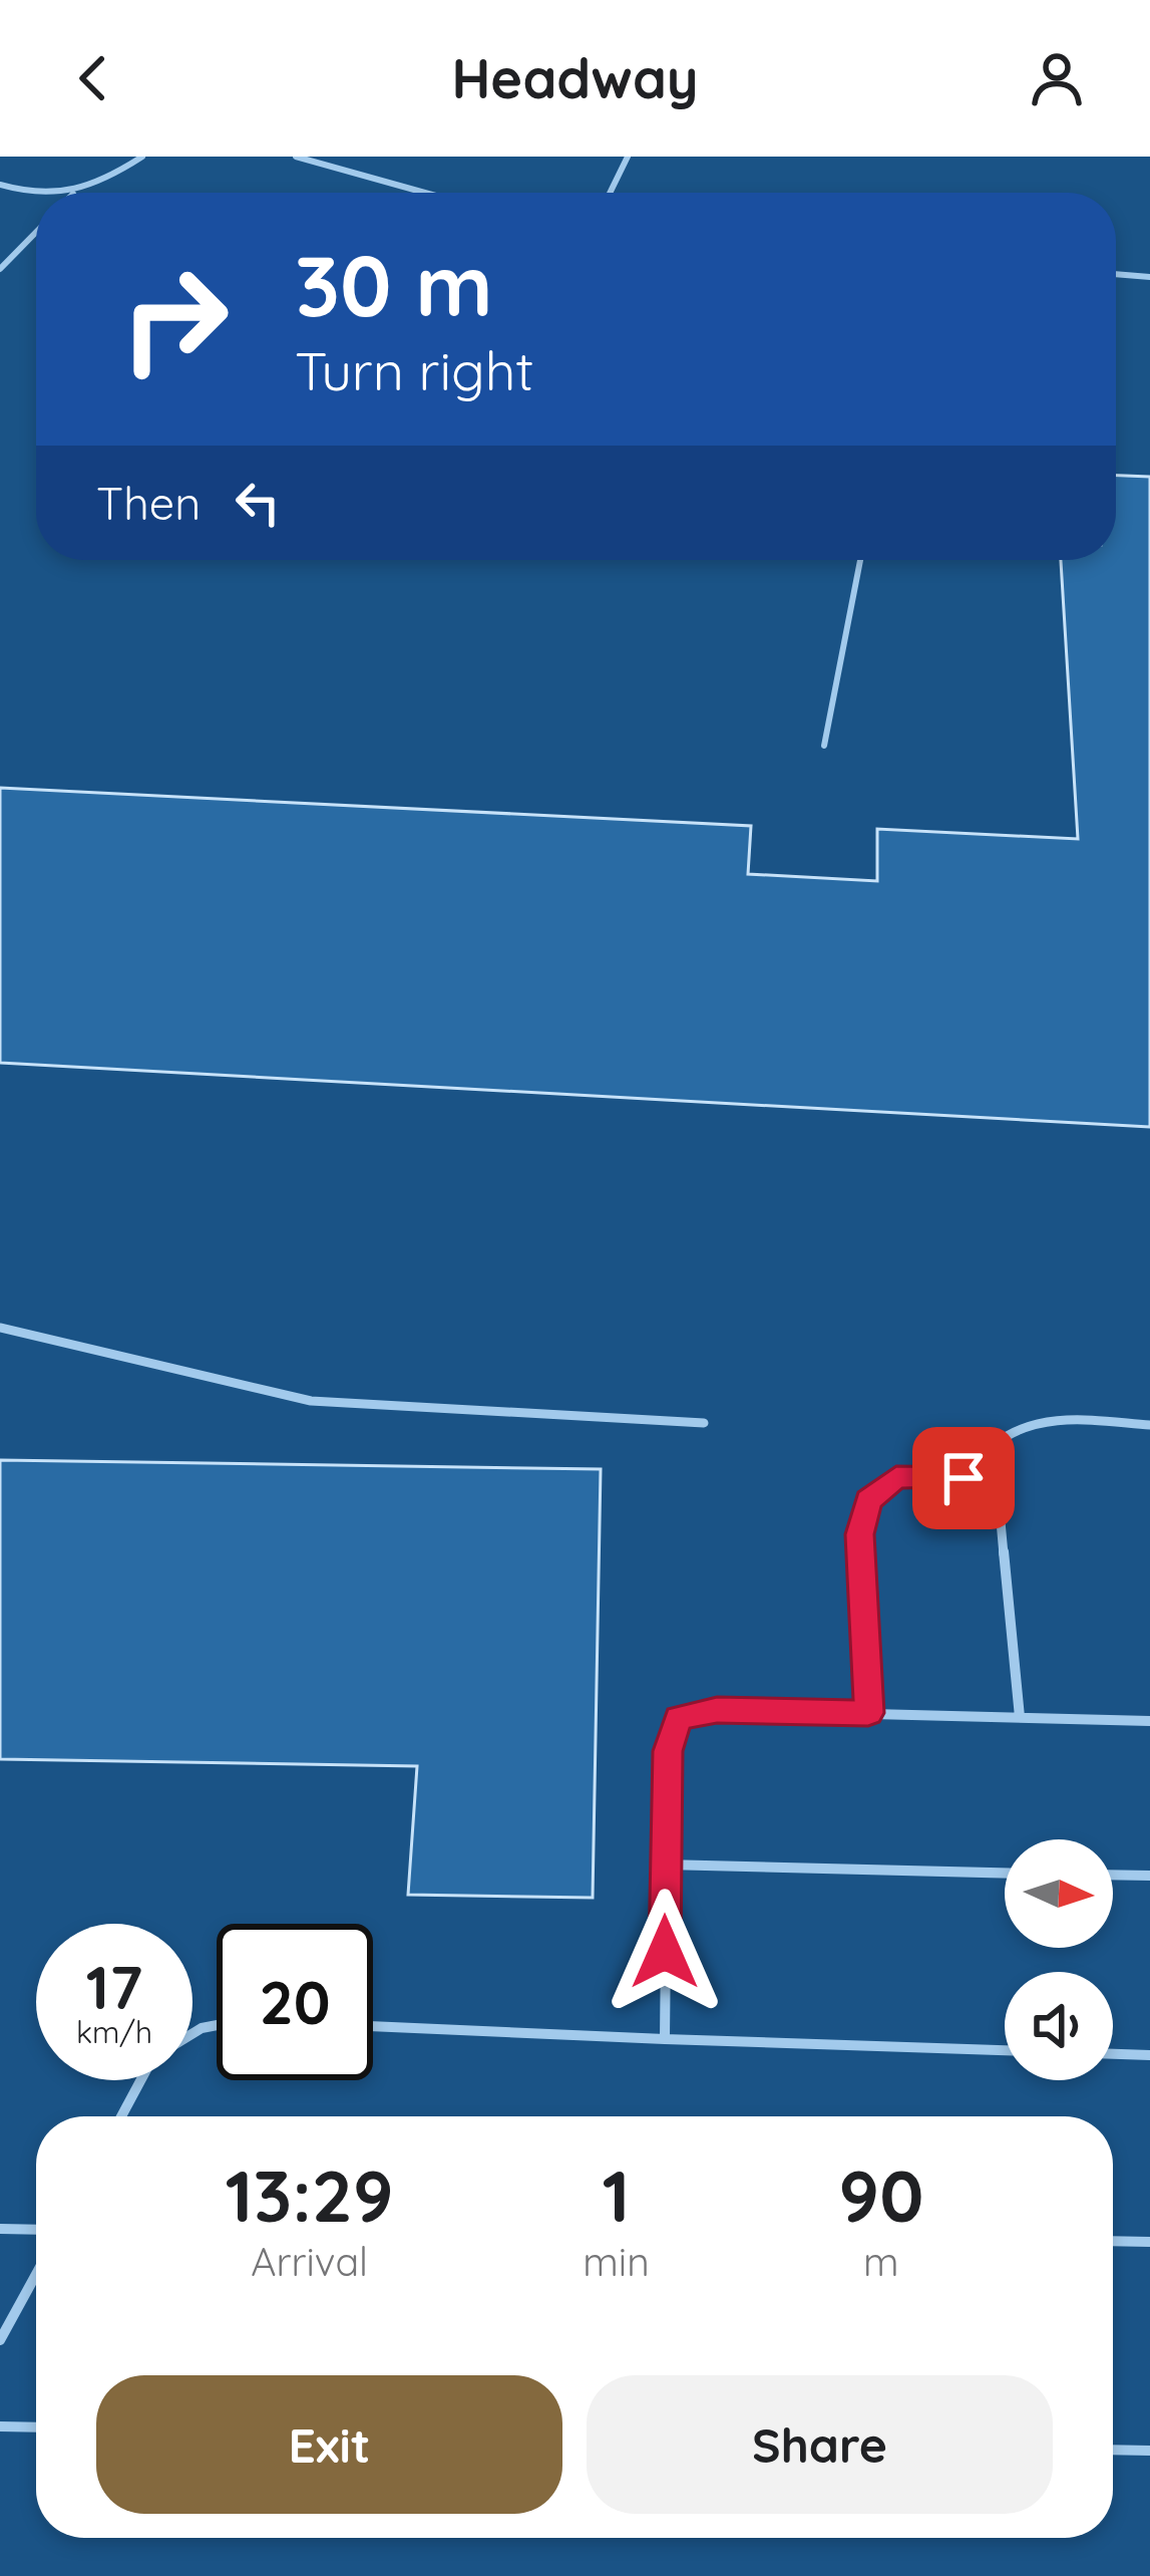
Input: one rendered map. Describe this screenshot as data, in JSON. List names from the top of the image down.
{
  "north": "right",
  "page": {
    "header": "Headway",
    "turn": ["30 m", "Turn right"],
    "then": "Then",
    "speed": "17 km/h",
    "limit": "20",
    "eta": [
      "13:29",
      "Arrival",
      "1",
      "min",
      "90",
      "m"
    ],
    "buttons": ["Exit", "Share"]
  }
}
